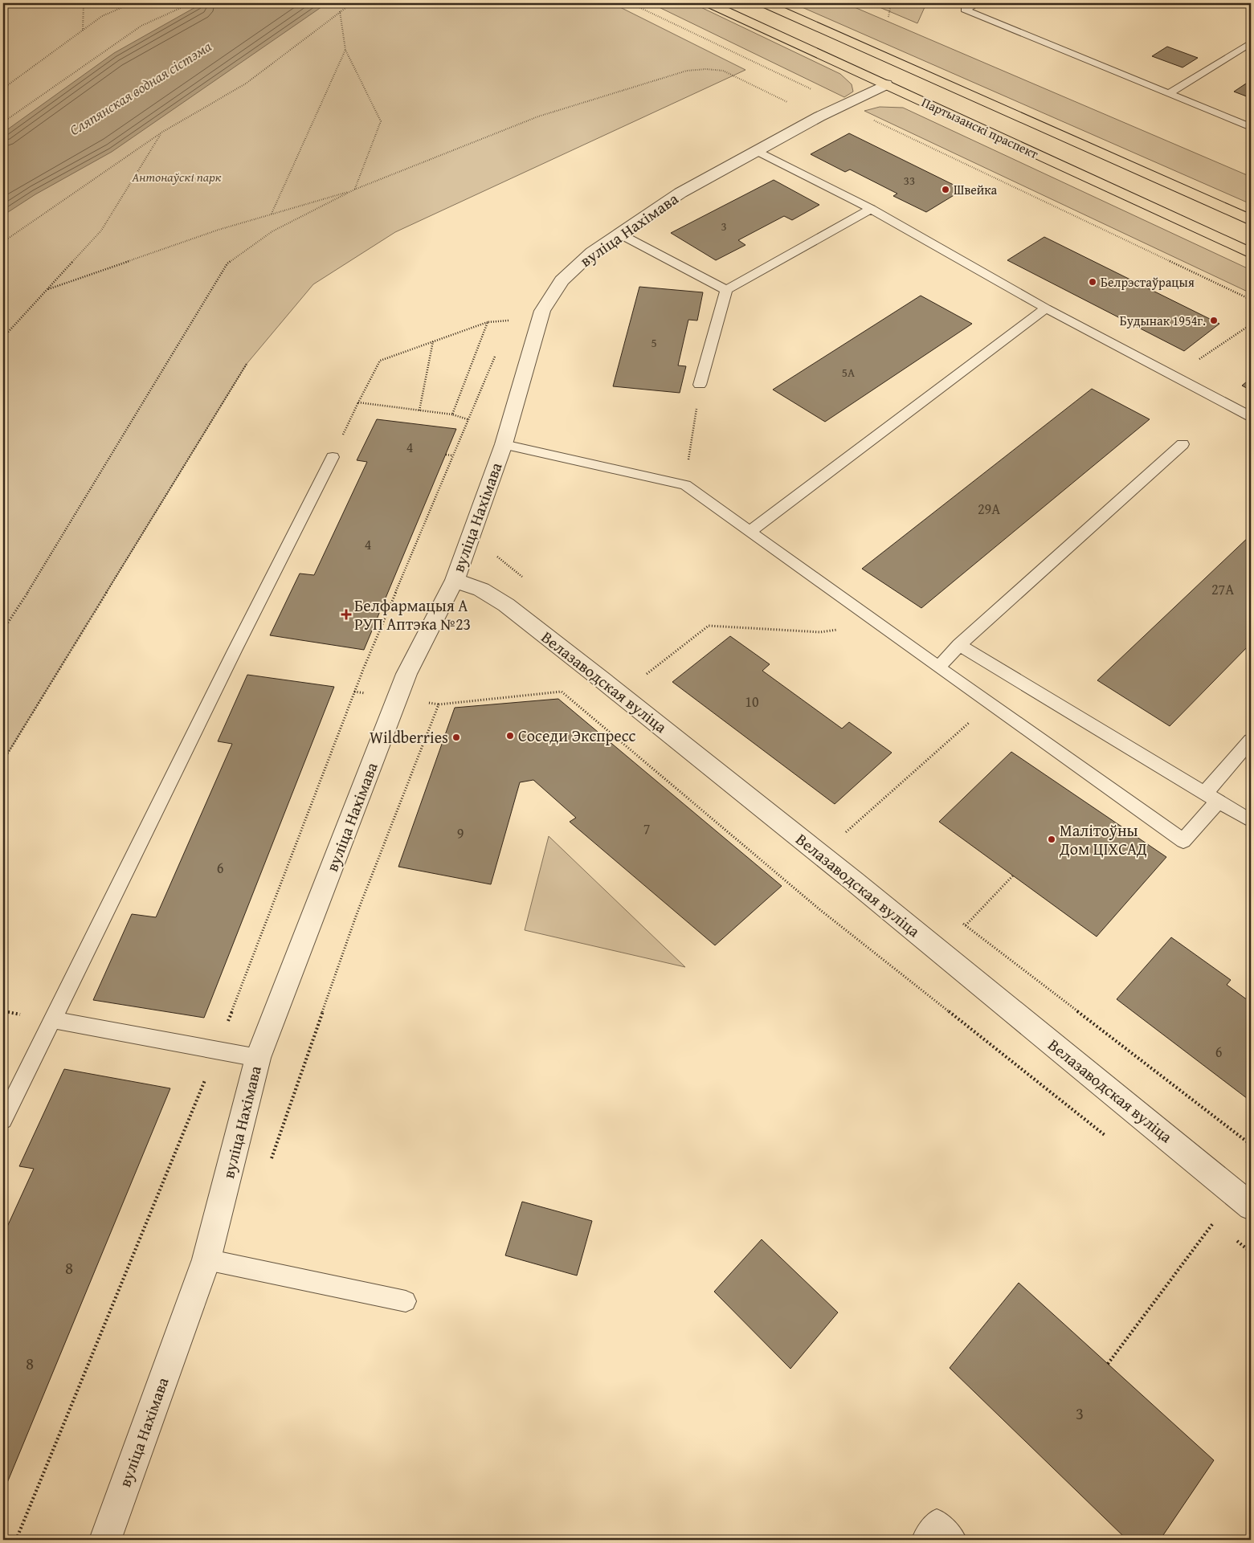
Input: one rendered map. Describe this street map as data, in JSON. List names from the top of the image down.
{
  "streets": {
    "main road": ["Партызанскі праспект"],
    "street": ["вуліца Нахімава", "Велазаводская вуліца"]
  },
  "crossings": [
    ["Партызанскі праспект", "вуліца Нахімава"],
    ["вуліца Нахімава", "Велазаводская вуліца"]
  ],
  "water": ["Сляпянская водная сістэма"],
  "parks": ["Антонаўскі парк"],
  "places": {
    "other": [
      "Швейка",
      "Белрэстаўрацыя",
      "Будынак 1954г.",
      "Соседи Экспресс",
      "Wildberries",
      "Малітоўны Дом ЦІХСАД"
    ],
    "health": ["Белфармацыя А РУП Аптэка №23"]
  },
  "house_numbers": [
    "33",
    "3",
    "5",
    "5А",
    "4",
    "29А",
    "4",
    "27А",
    "10",
    "7",
    "9",
    "6",
    "6",
    "8",
    "8",
    "3"
  ]
}
